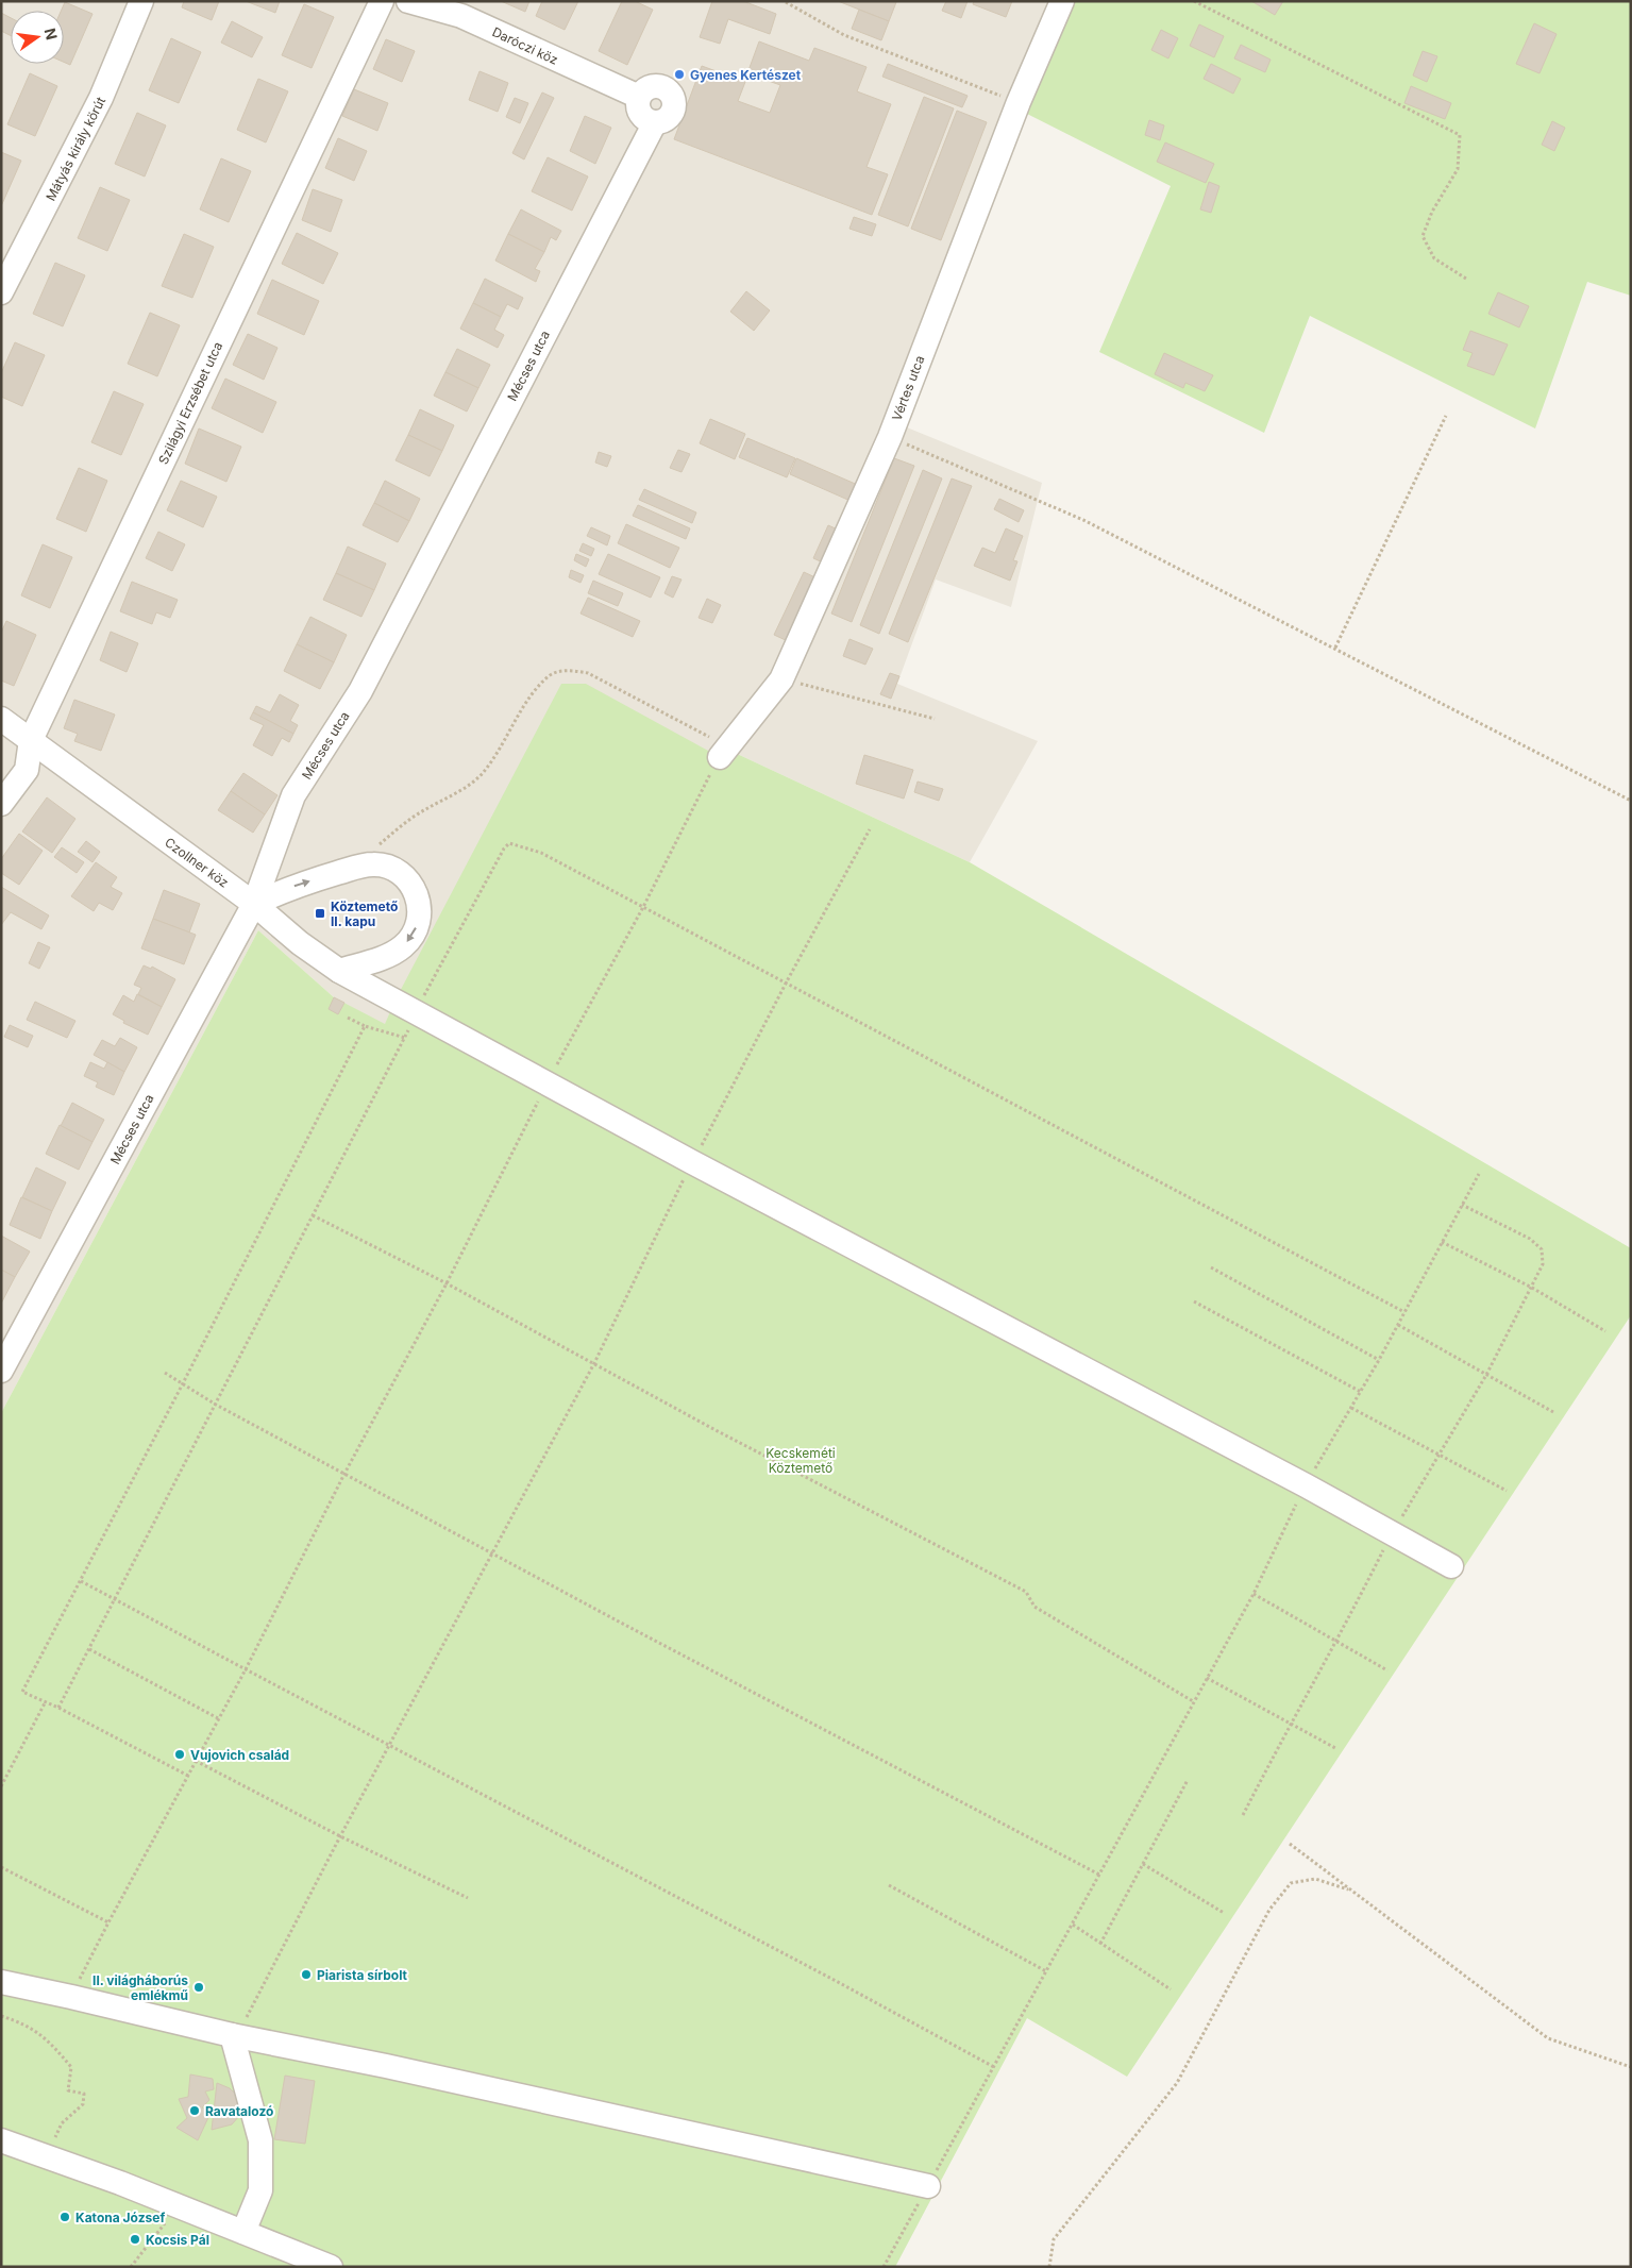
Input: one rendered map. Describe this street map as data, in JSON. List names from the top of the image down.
{
  "streets": {
    "street": [
      "Daróczi köz",
      "Mátyás király körút",
      "Mécses utca",
      "Vértes utca",
      "Szilágyi Erzsébet utca",
      "Czollner köz"
    ]
  },
  "crossings": [
    ["Daróczi köz", "Mécses utca"],
    ["Mécses utca", "Czollner köz"],
    ["Szilágyi Erzsébet utca", "Czollner köz"]
  ],
  "parks": ["Kecskeméti Köztemető"],
  "places": {
    "other": [
      "Gyenes Kertészet",
      "Vujovich család",
      "Piarista sírbolt",
      "II. világháborús emlékmű",
      "Ravatalozó",
      "Katona József",
      "Kocsis Pál"
    ],
    "transit": ["Köztemető II. kapu"]
  },
  "north": "right"
}
